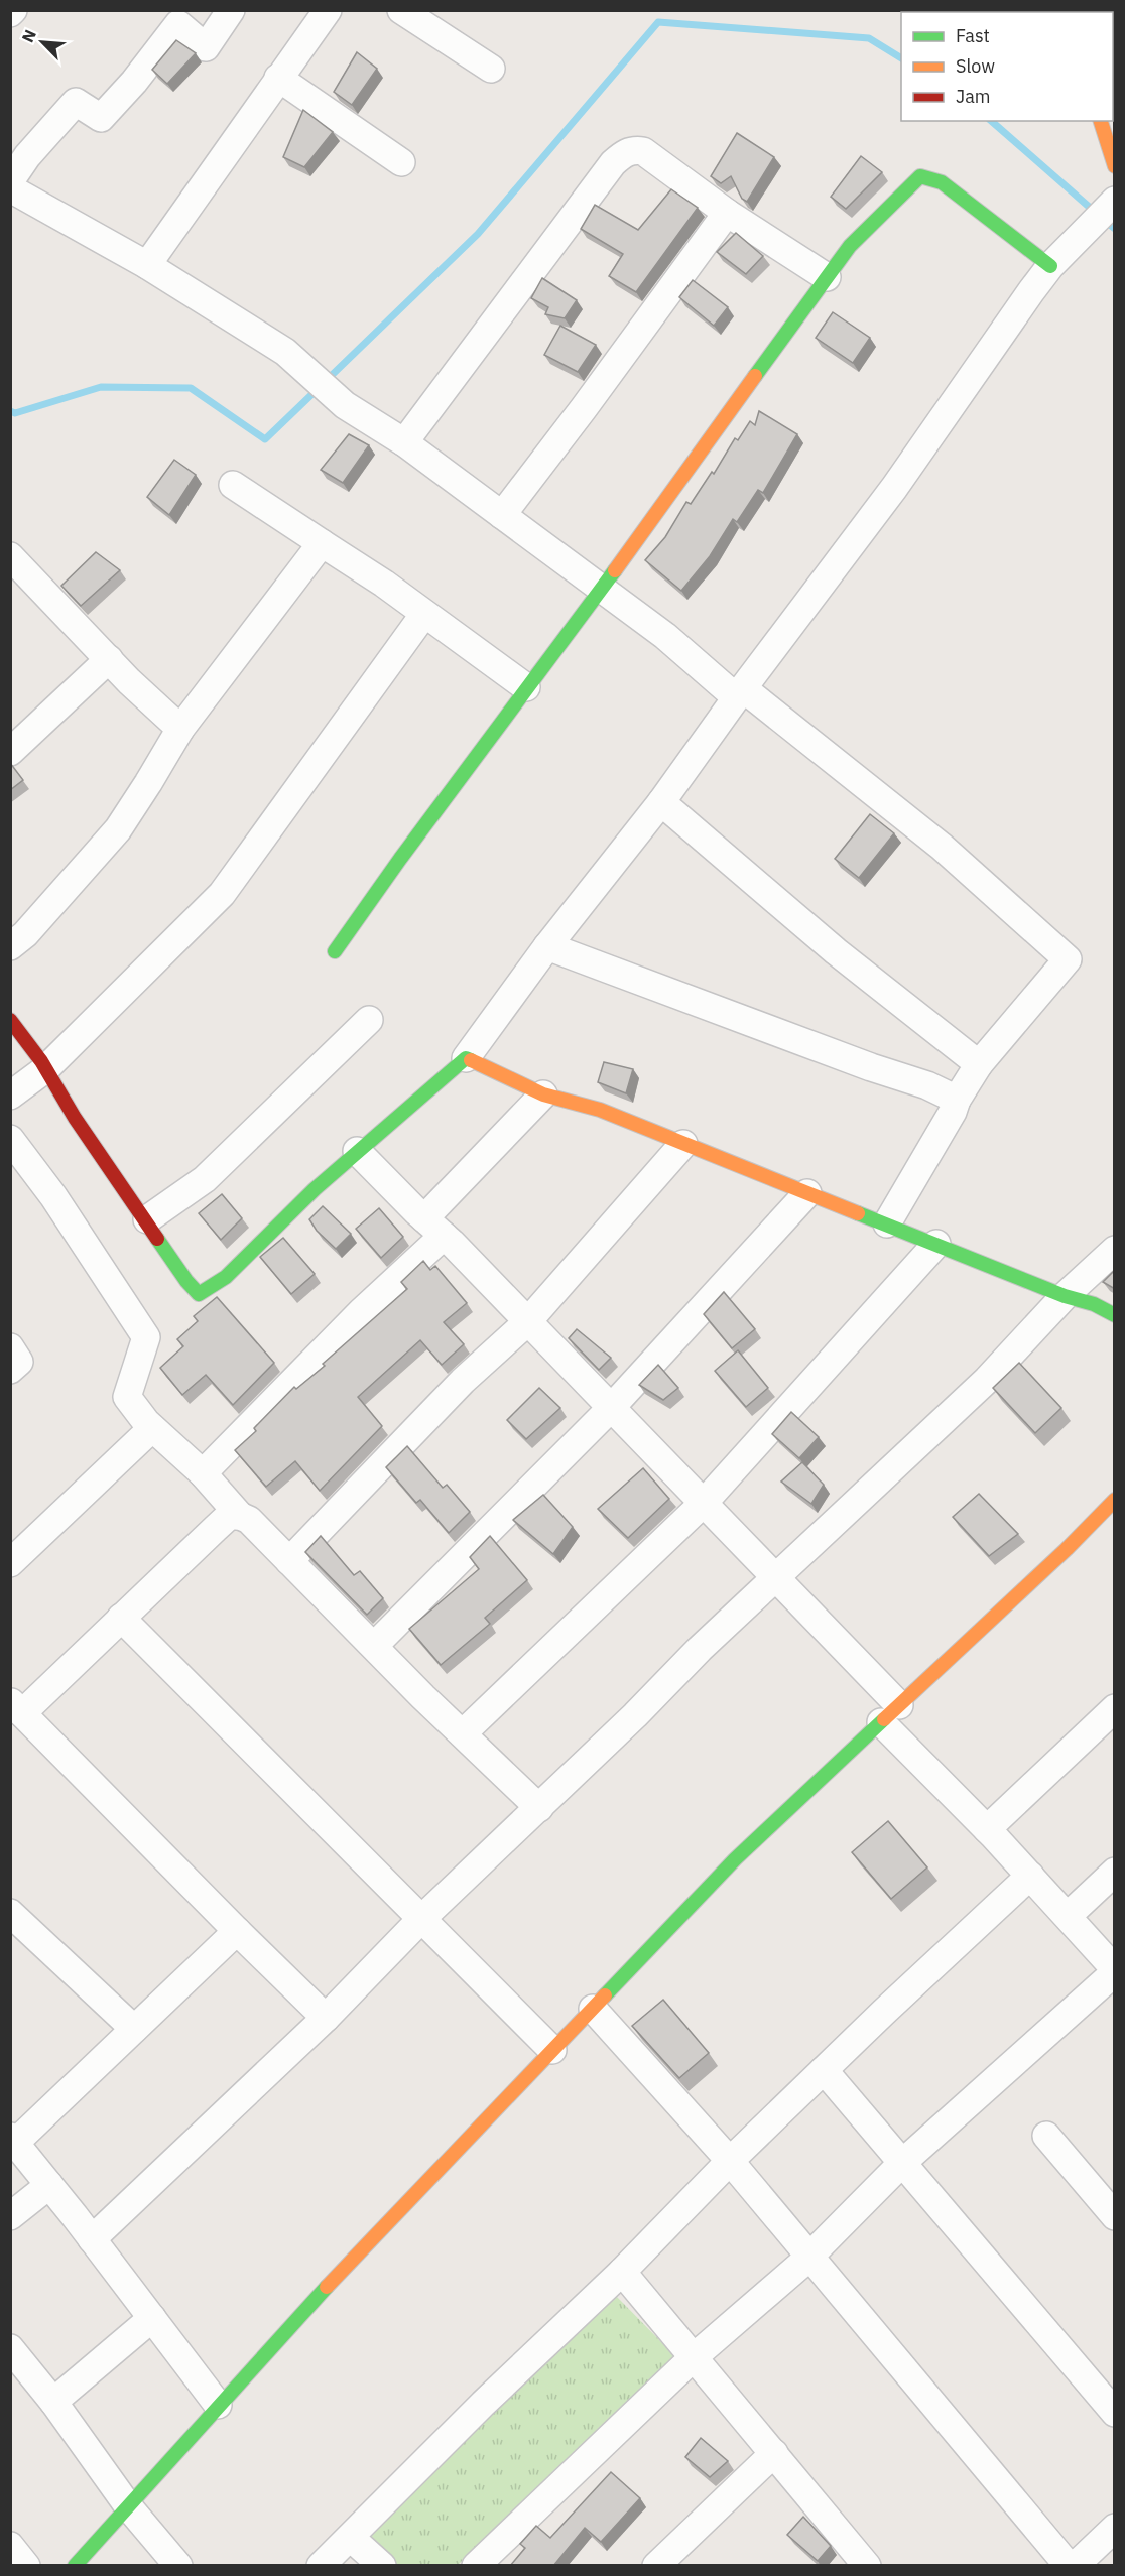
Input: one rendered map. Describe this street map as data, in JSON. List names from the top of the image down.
{
  "legend": ["Fast", "Slow", "Jam"],
  "north": "top left"
}
